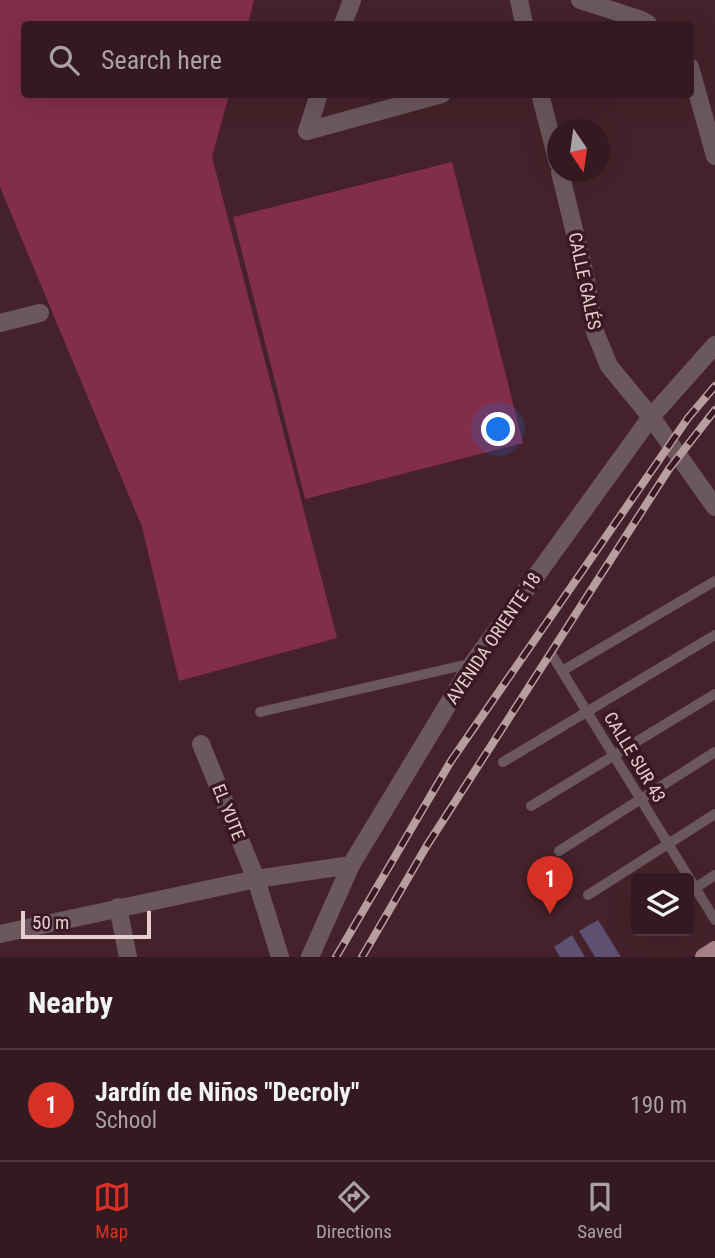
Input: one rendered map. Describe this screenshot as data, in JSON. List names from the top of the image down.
{
  "streets": {
    "street": ["CALLE GALÉS", "AVENIDA ORIENTE 18", "EL YUTE"],
    "lane": ["CALLE SUR 43"]
  },
  "crossings": [
    ["CALLE GALÉS", "AVENIDA ORIENTE 18"]
  ],
  "scale_bar": "50 m",
  "north": "bottom",
  "page": {
    "search": "Search here",
    "pins": "1",
    "scale": "50 m",
    "heading": "Nearby",
    "list": [
      {
        "mark": "1",
        "name": "Jardín de Niños \"Decroly\"",
        "note": "School",
        "value": "190 m"
      }
    ],
    "nav": ["Map", "Directions", "Saved"]
  }
}
